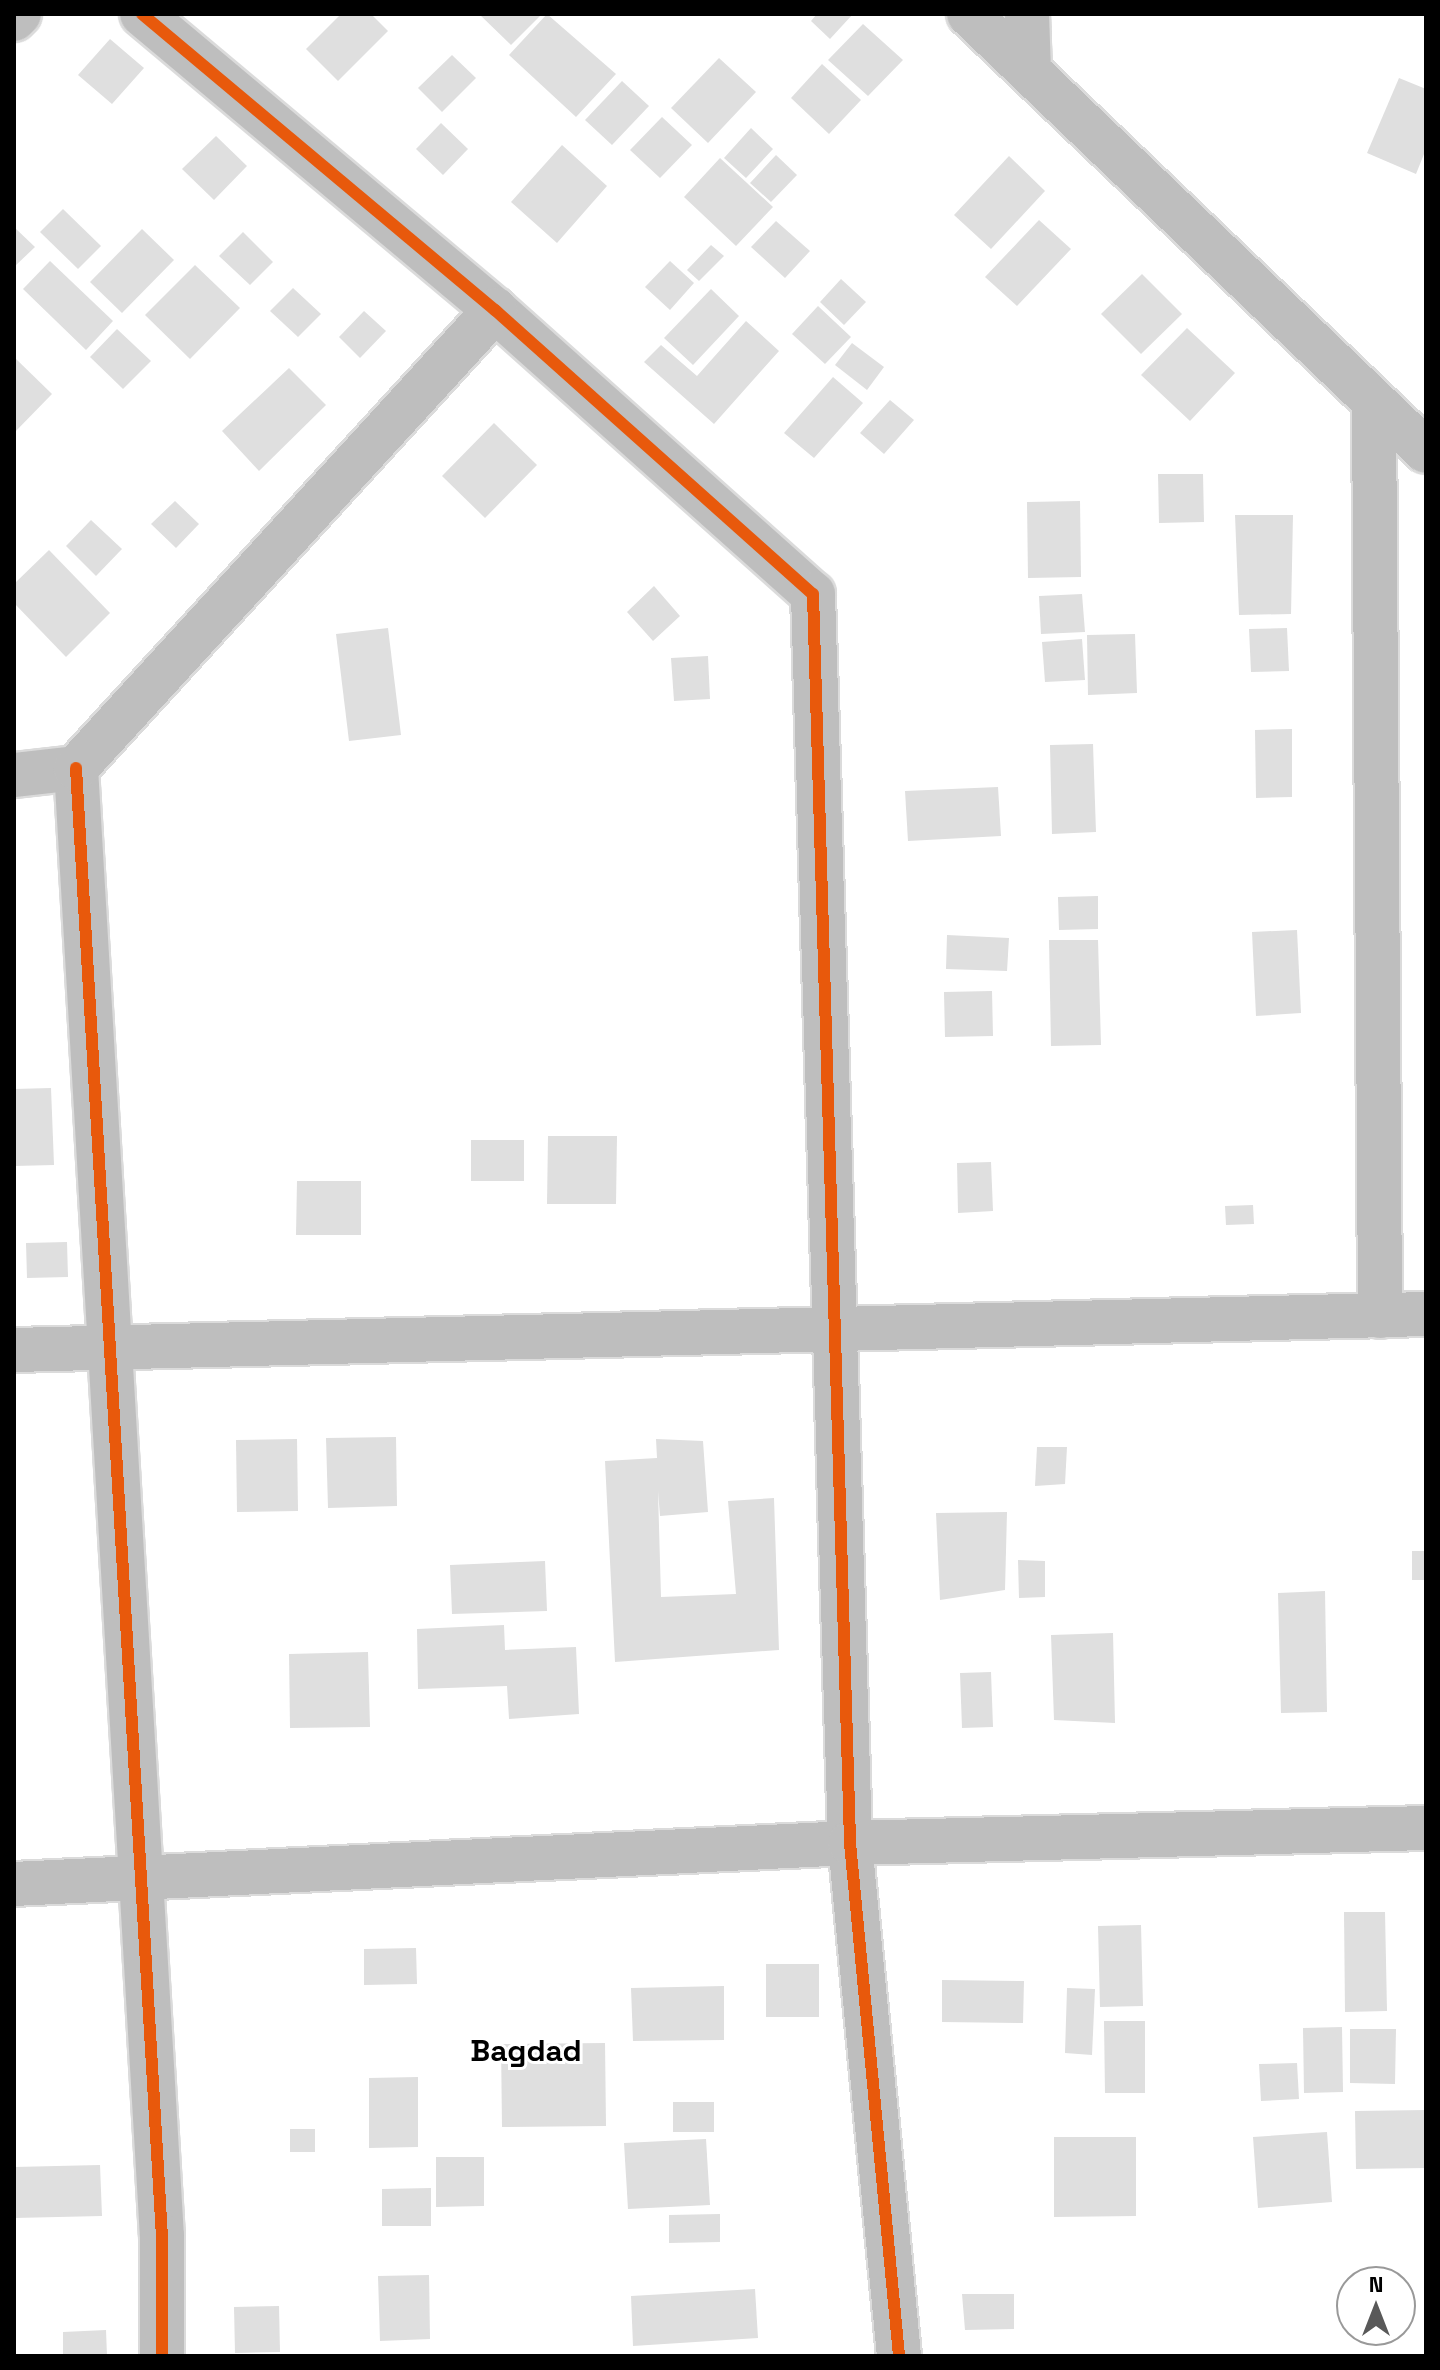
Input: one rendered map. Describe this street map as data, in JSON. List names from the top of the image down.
{
  "districts": ["Bagdad"],
  "north": "top"
}
